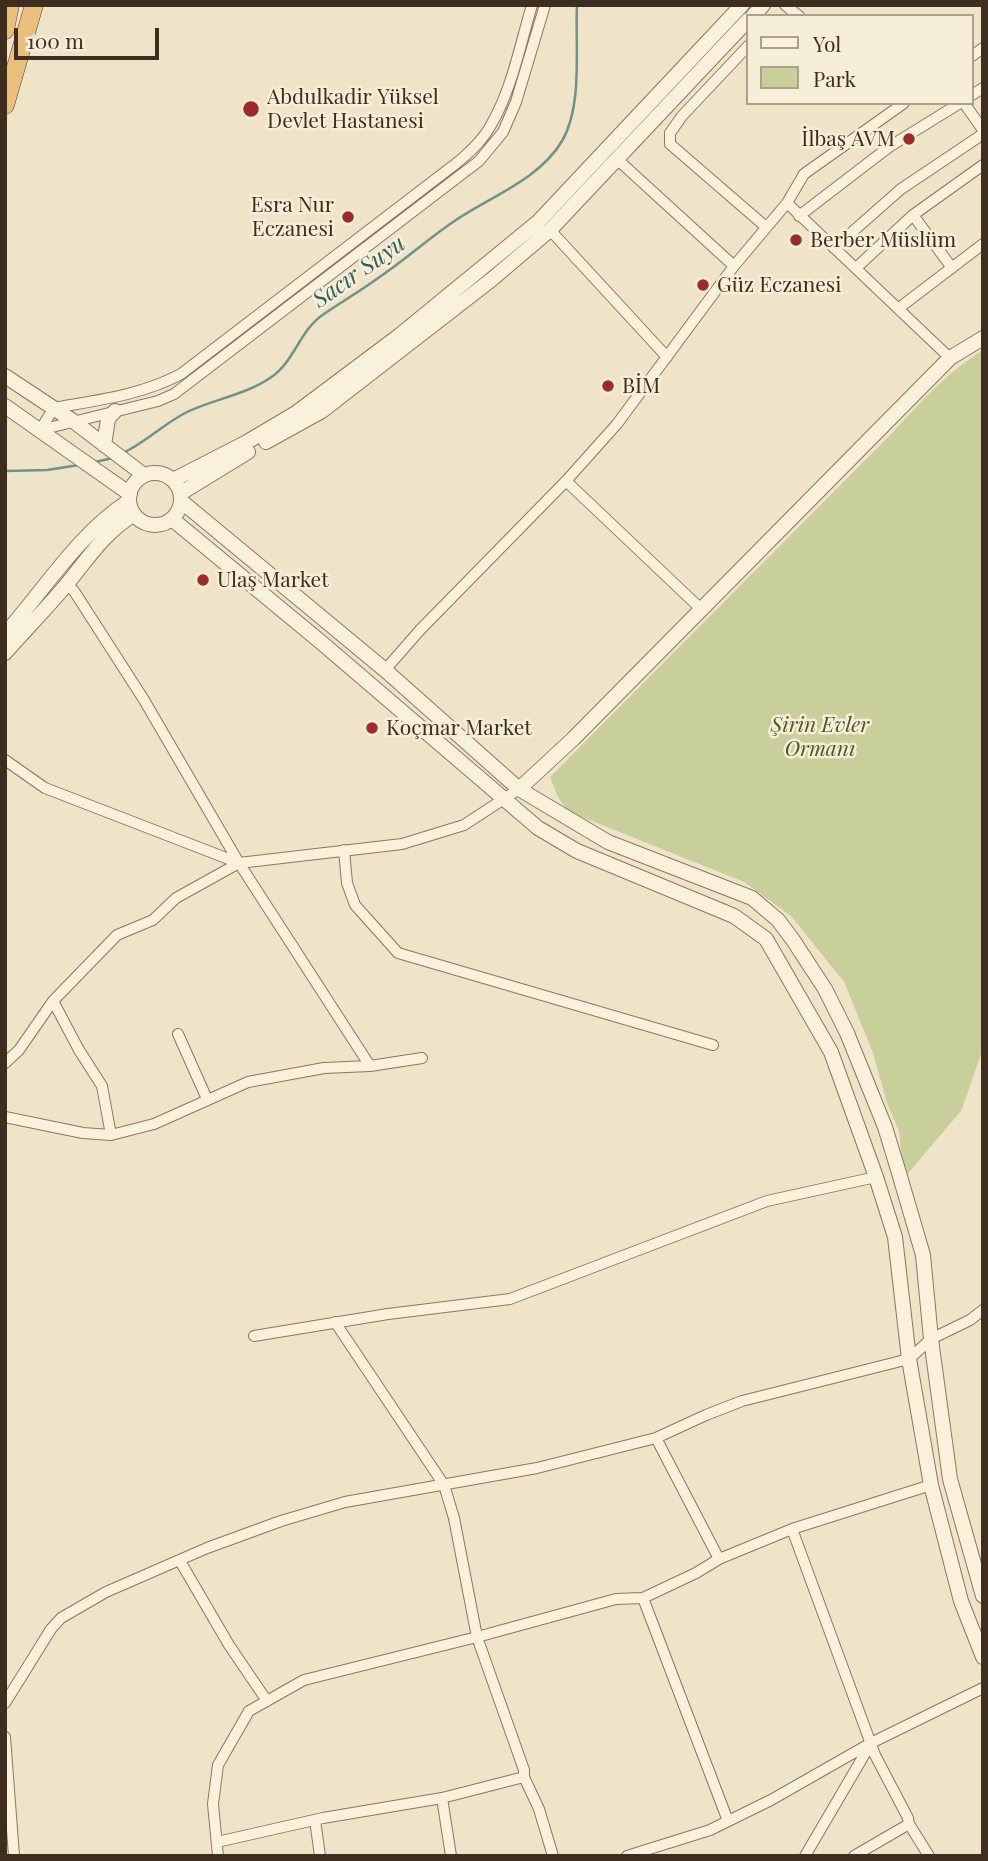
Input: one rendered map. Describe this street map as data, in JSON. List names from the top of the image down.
{
  "water": ["Sacır Suyu"],
  "parks": ["Şirin Evler Ormanı"],
  "places": [
    "Abdulkadir Yüksel Devlet Hastanesi",
    "İlbaş AVM",
    "Esra Nur Eczanesi",
    "Berber Müslüm",
    "Güz Eczanesi",
    "BİM",
    "Ulaş Market",
    "Koçmar Market"
  ],
  "legend": ["Yol", "Park"],
  "scale_bar": "100 m"
}
